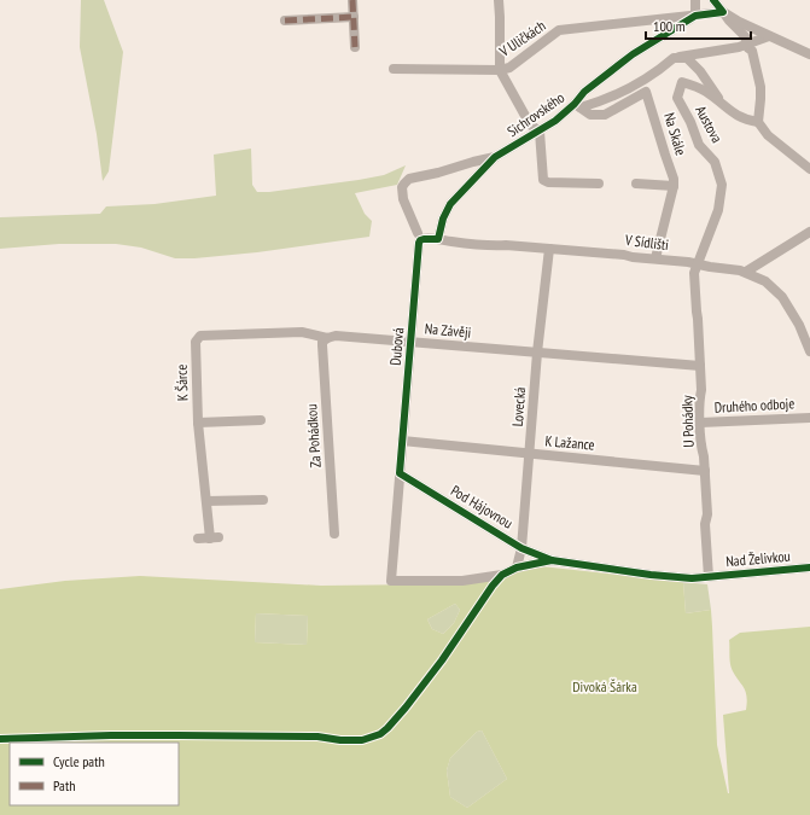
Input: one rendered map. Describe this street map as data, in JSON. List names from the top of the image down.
{
  "streets": {
    "street": [
      "V Uličkách",
      "Sichrovského",
      "Austova",
      "Na Skále",
      "V Sídlišti",
      "Na Závěji",
      "Dubová",
      "K Šárce",
      "Druhého odboje",
      "Lovecká",
      "U Pohádky",
      "Za Pohádkou",
      "K Lažance",
      "Pod Hájovnou",
      "Nad Želivkou"
    ]
  },
  "crossings": [
    ["V Uličkách", "Sichrovského"],
    ["Sichrovského", "Na Skále"],
    ["Sichrovského", "V Sídlišti"],
    ["Sichrovského", "Dubová"],
    ["Austova", "V Sídlišti"],
    ["Austova", "U Pohádky"],
    ["Na Skále", "V Sídlišti"],
    ["V Sídlišti", "Dubová"],
    ["V Sídlišti", "Lovecká"],
    ["V Sídlišti", "U Pohádky"],
    ["Na Závěji", "Dubová"],
    ["Na Závěji", "K Šárce"],
    ["Na Závěji", "Lovecká"],
    ["Na Závěji", "U Pohádky"],
    ["Na Závěji", "Za Pohádkou"],
    ["Dubová", "K Lažance"],
    ["Dubová", "Pod Hájovnou"],
    ["Druhého odboje", "U Pohádky"],
    ["Lovecká", "K Lažance"],
    ["Lovecká", "Pod Hájovnou"],
    ["U Pohádky", "K Lažance"],
    ["U Pohádky", "Pod Hájovnou"],
    ["U Pohádky", "Nad Želivkou"],
    ["Pod Hájovnou", "Nad Želivkou"]
  ],
  "parks": ["Divoká Šárka"],
  "legend": ["Cycle path", "Path"],
  "scale_bar": "100 m"
}
